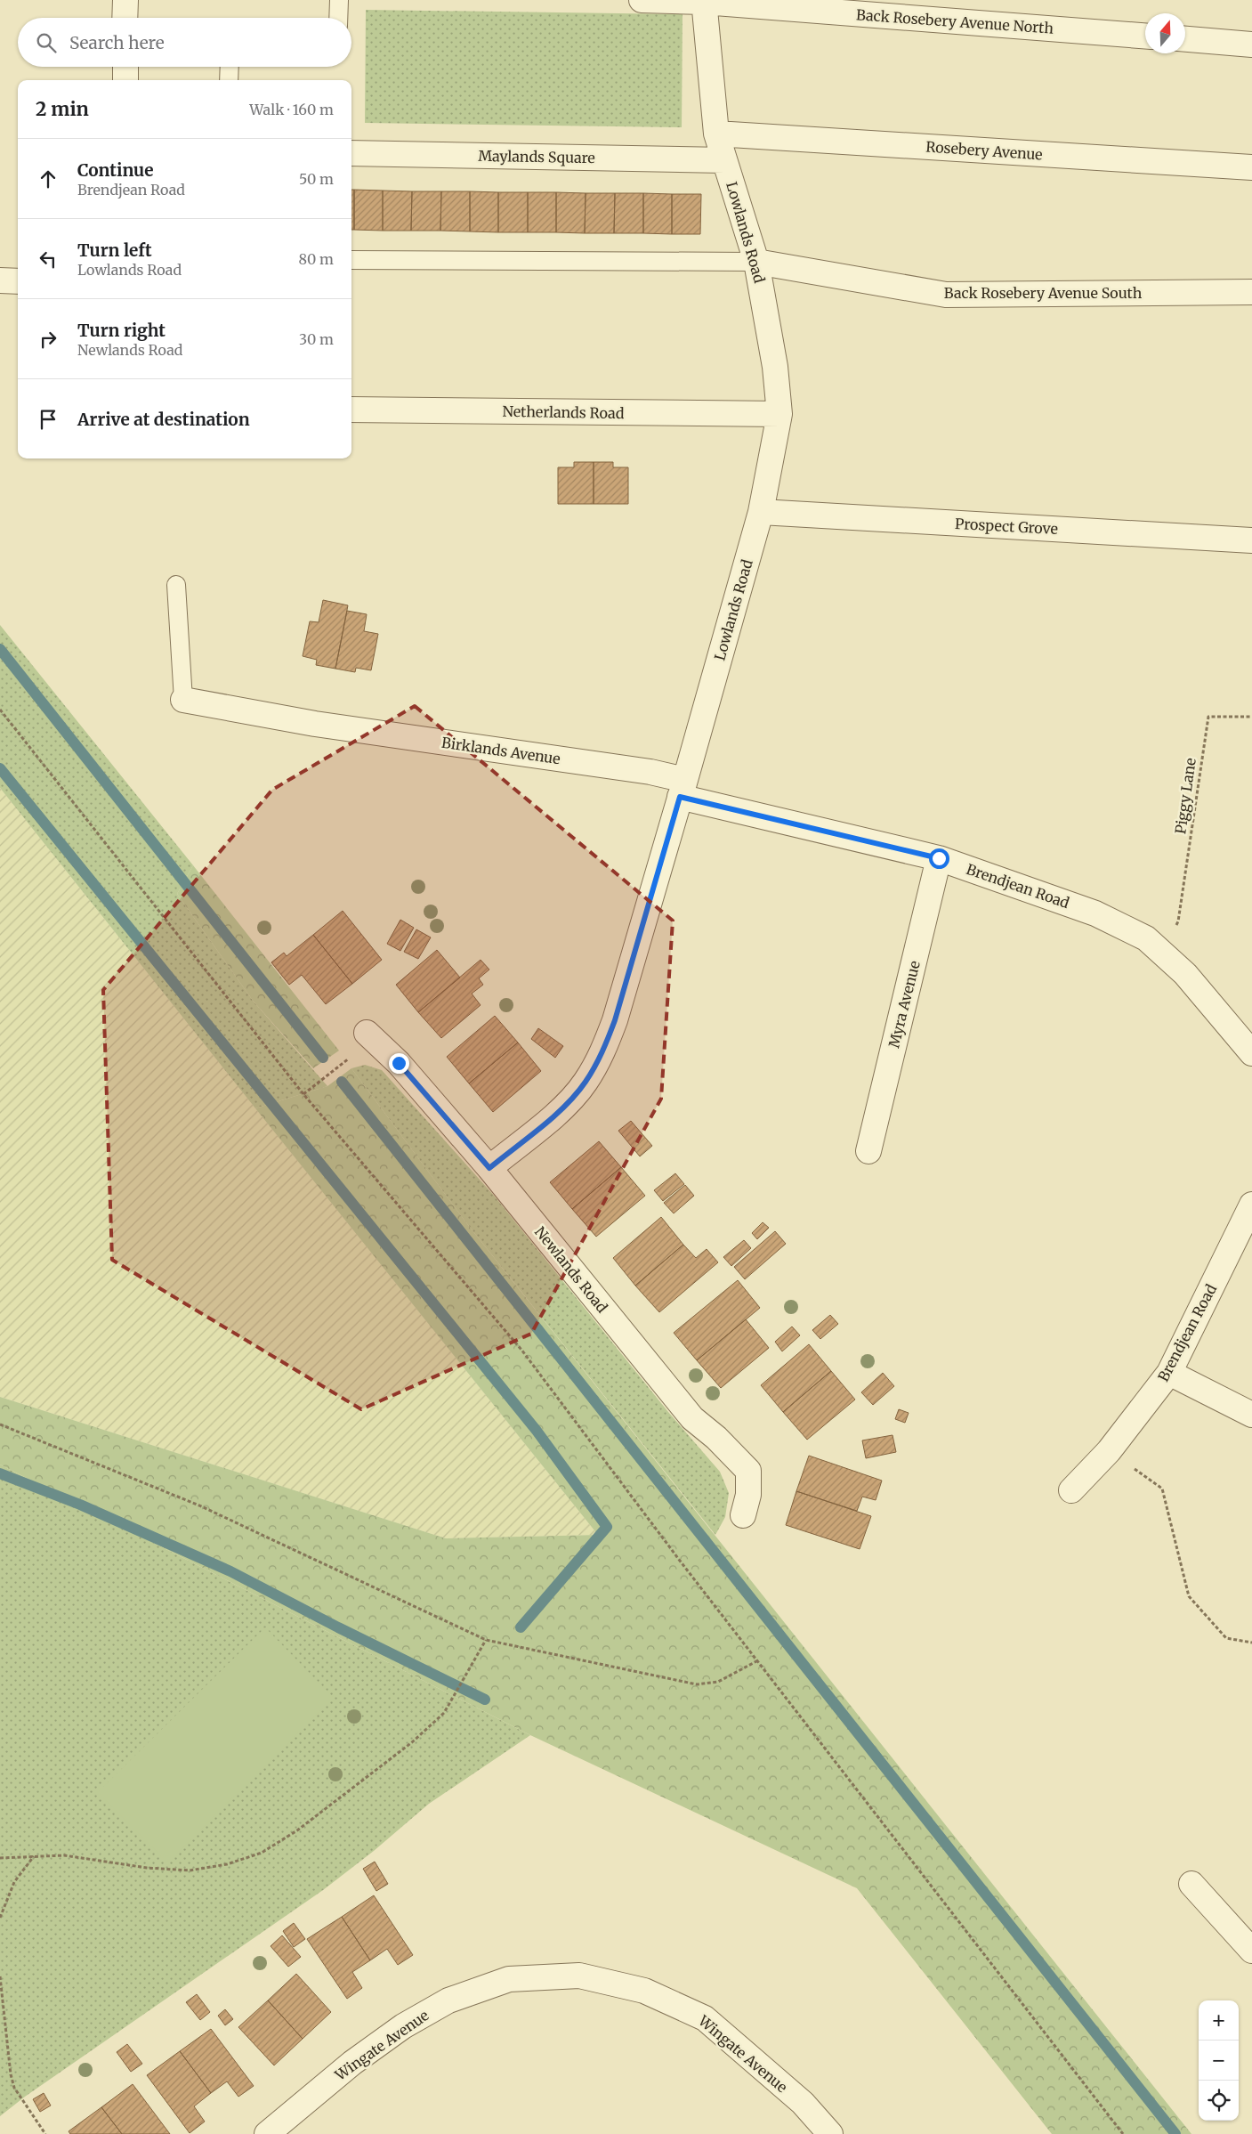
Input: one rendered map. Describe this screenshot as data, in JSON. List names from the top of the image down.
{
  "streets": {
    "street": [
      "Back Rosebery Avenue North",
      "Rosebery Avenue",
      "Maylands Square",
      "Lowlands Road",
      "Back Rosebery Avenue South",
      "Netherlands Road",
      "Prospect Grove",
      "Birklands Avenue",
      "Brendjean Road",
      "Myra Avenue",
      "Newlands Road",
      "Wingate Avenue"
    ],
    "path": ["Piggy Lane"]
  },
  "crossings": [
    ["Back Rosebery Avenue North", "Lowlands Road"],
    ["Rosebery Avenue", "Lowlands Road"],
    ["Maylands Square", "Lowlands Road"],
    ["Lowlands Road", "Back Rosebery Avenue South"],
    ["Lowlands Road", "Netherlands Road"],
    ["Lowlands Road", "Prospect Grove"],
    ["Lowlands Road", "Birklands Avenue"],
    ["Lowlands Road", "Brendjean Road"],
    ["Lowlands Road", "Newlands Road"],
    ["Birklands Avenue", "Brendjean Road"],
    ["Brendjean Road", "Myra Avenue"]
  ],
  "north": "top",
  "page": {
    "search": "Search here",
    "heading": ["2 min", "Walk · 160 m"],
    "list": [
      ["Continue", "Brendjean Road", "50 m"],
      ["Turn left", "Lowlands Road", "80 m"],
      ["Turn right", "Newlands Road", "30 m"],
      "Arrive at destination"
    ],
    "map_buttons": ["+", "−"]
  }
}
